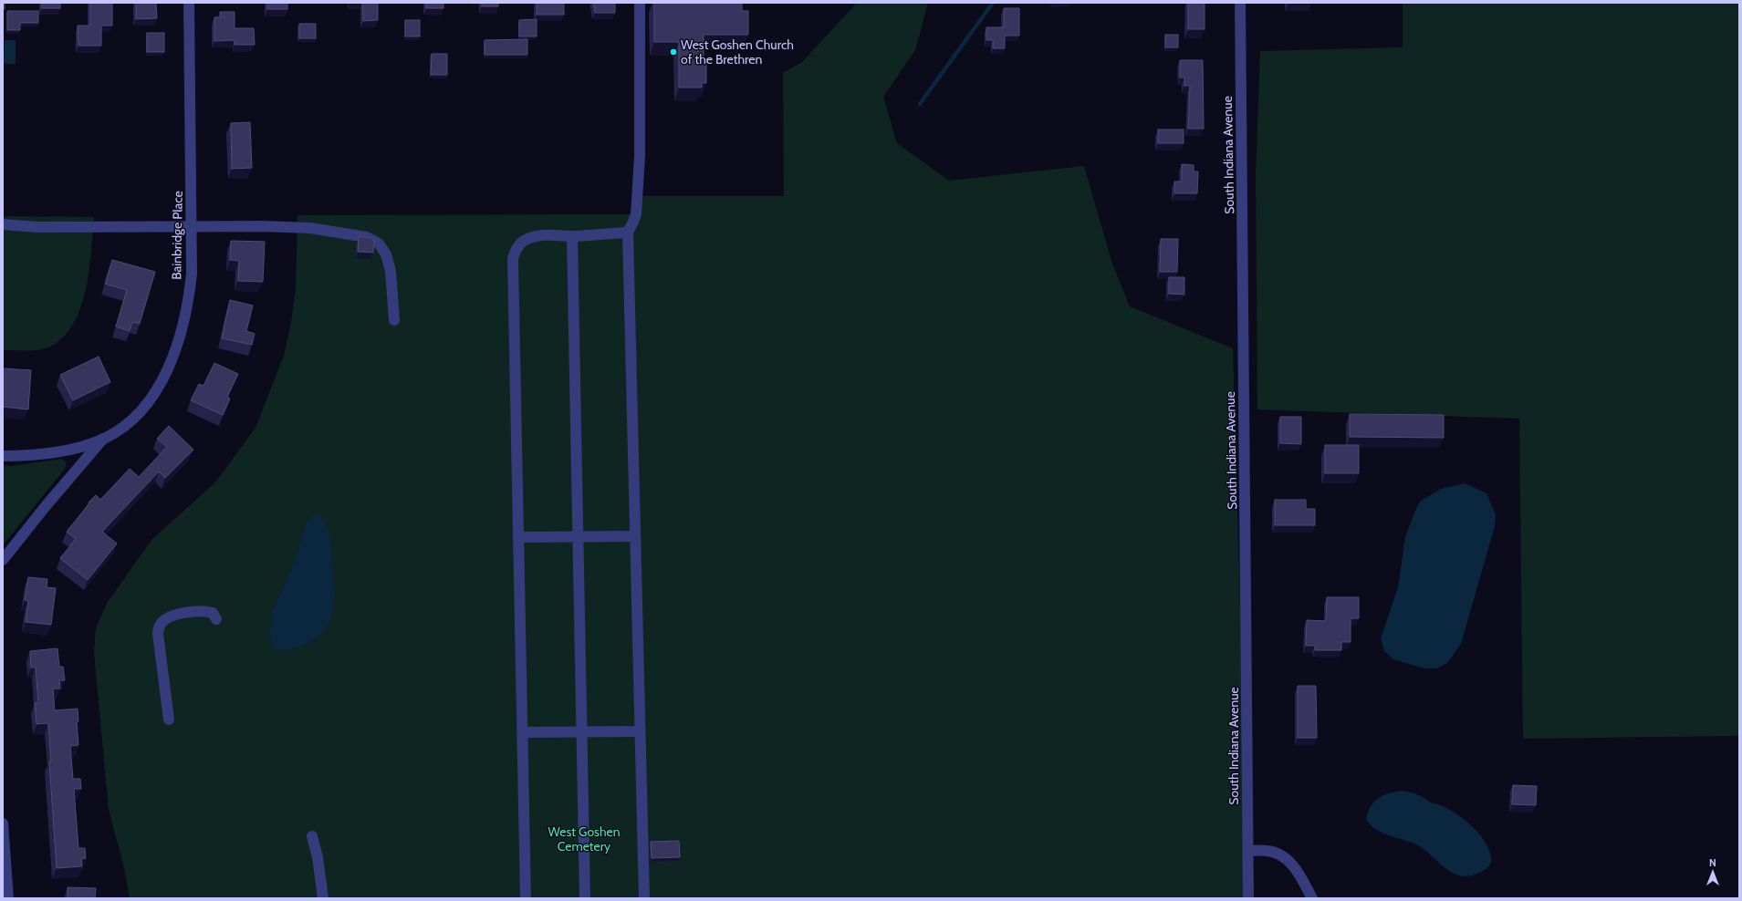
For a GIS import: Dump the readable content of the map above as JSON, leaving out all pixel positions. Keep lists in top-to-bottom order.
{
  "streets": {
    "street": ["South Indiana Avenue", "Bainbridge Place"]
  },
  "parks": ["West Goshen Cemetery"],
  "places": ["West Goshen Church of the Brethren"],
  "north": "top"
}
